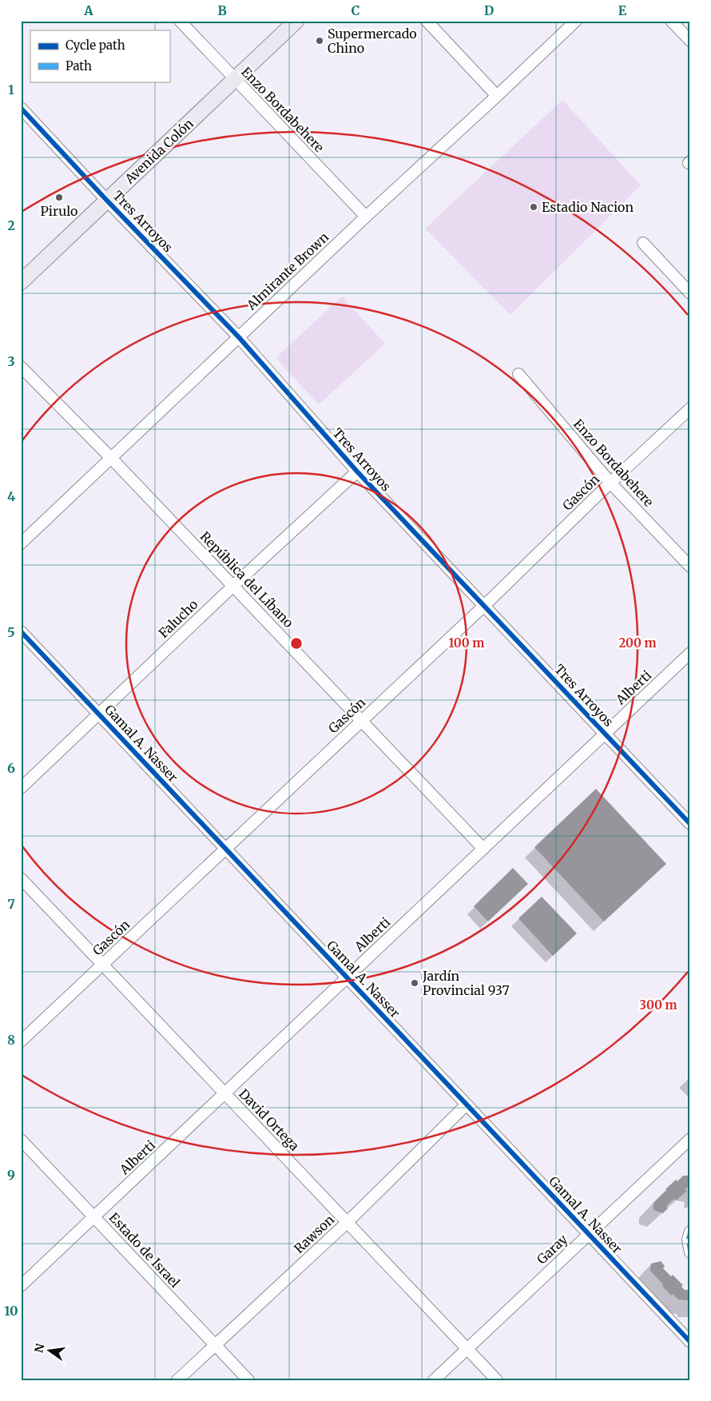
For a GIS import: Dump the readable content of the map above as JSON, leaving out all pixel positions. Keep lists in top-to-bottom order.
{
  "streets": {
    "main road": ["Avenida Colón"],
    "street": [
      "Enzo Bordabehere",
      "Tres Arroyos",
      "Almirante Brown",
      "Gascón",
      "República del Líbano",
      "Falucho",
      "Alberti",
      "Gamal A. Nasser",
      "David Ortega",
      "Rawson",
      "Garay",
      "Estado de Israel"
    ]
  },
  "crossings": [
    ["Enzo Bordabehere", "Avenida Colón"],
    ["Enzo Bordabehere", "Almirante Brown"],
    ["Enzo Bordabehere", "Gascón"],
    ["Avenida Colón", "Tres Arroyos"],
    ["Tres Arroyos", "Almirante Brown"],
    ["Tres Arroyos", "Gascón"],
    ["Tres Arroyos", "Falucho"],
    ["Tres Arroyos", "Alberti"],
    ["Almirante Brown", "República del Líbano"],
    ["Gascón", "República del Líbano"],
    ["Gascón", "Gamal A. Nasser"],
    ["Gascón", "David Ortega"],
    ["República del Líbano", "Falucho"],
    ["República del Líbano", "Alberti"],
    ["Falucho", "Gamal A. Nasser"],
    ["Alberti", "Gamal A. Nasser"],
    ["Alberti", "David Ortega"],
    ["Alberti", "Estado de Israel"],
    ["Gamal A. Nasser", "Rawson"],
    ["Gamal A. Nasser", "Garay"],
    ["David Ortega", "Rawson"],
    ["David Ortega", "Garay"],
    ["Rawson", "Estado de Israel"]
  ],
  "places": [
    "Supermercado Chino",
    "Pirulo",
    "Estadio Nacion",
    "Jardín Provincial 937"
  ],
  "legend": ["Cycle path", "Path"],
  "north": "left",
  "grid": {
    "columns": [
      "A",
      "B",
      "C",
      "D",
      "E"
    ],
    "rows": [
      "1",
      "2",
      "3",
      "4",
      "5",
      "6",
      "7",
      "8",
      "9",
      "10"
    ]
  },
  "rings": ["100 m", "200 m", "300 m"]
}
